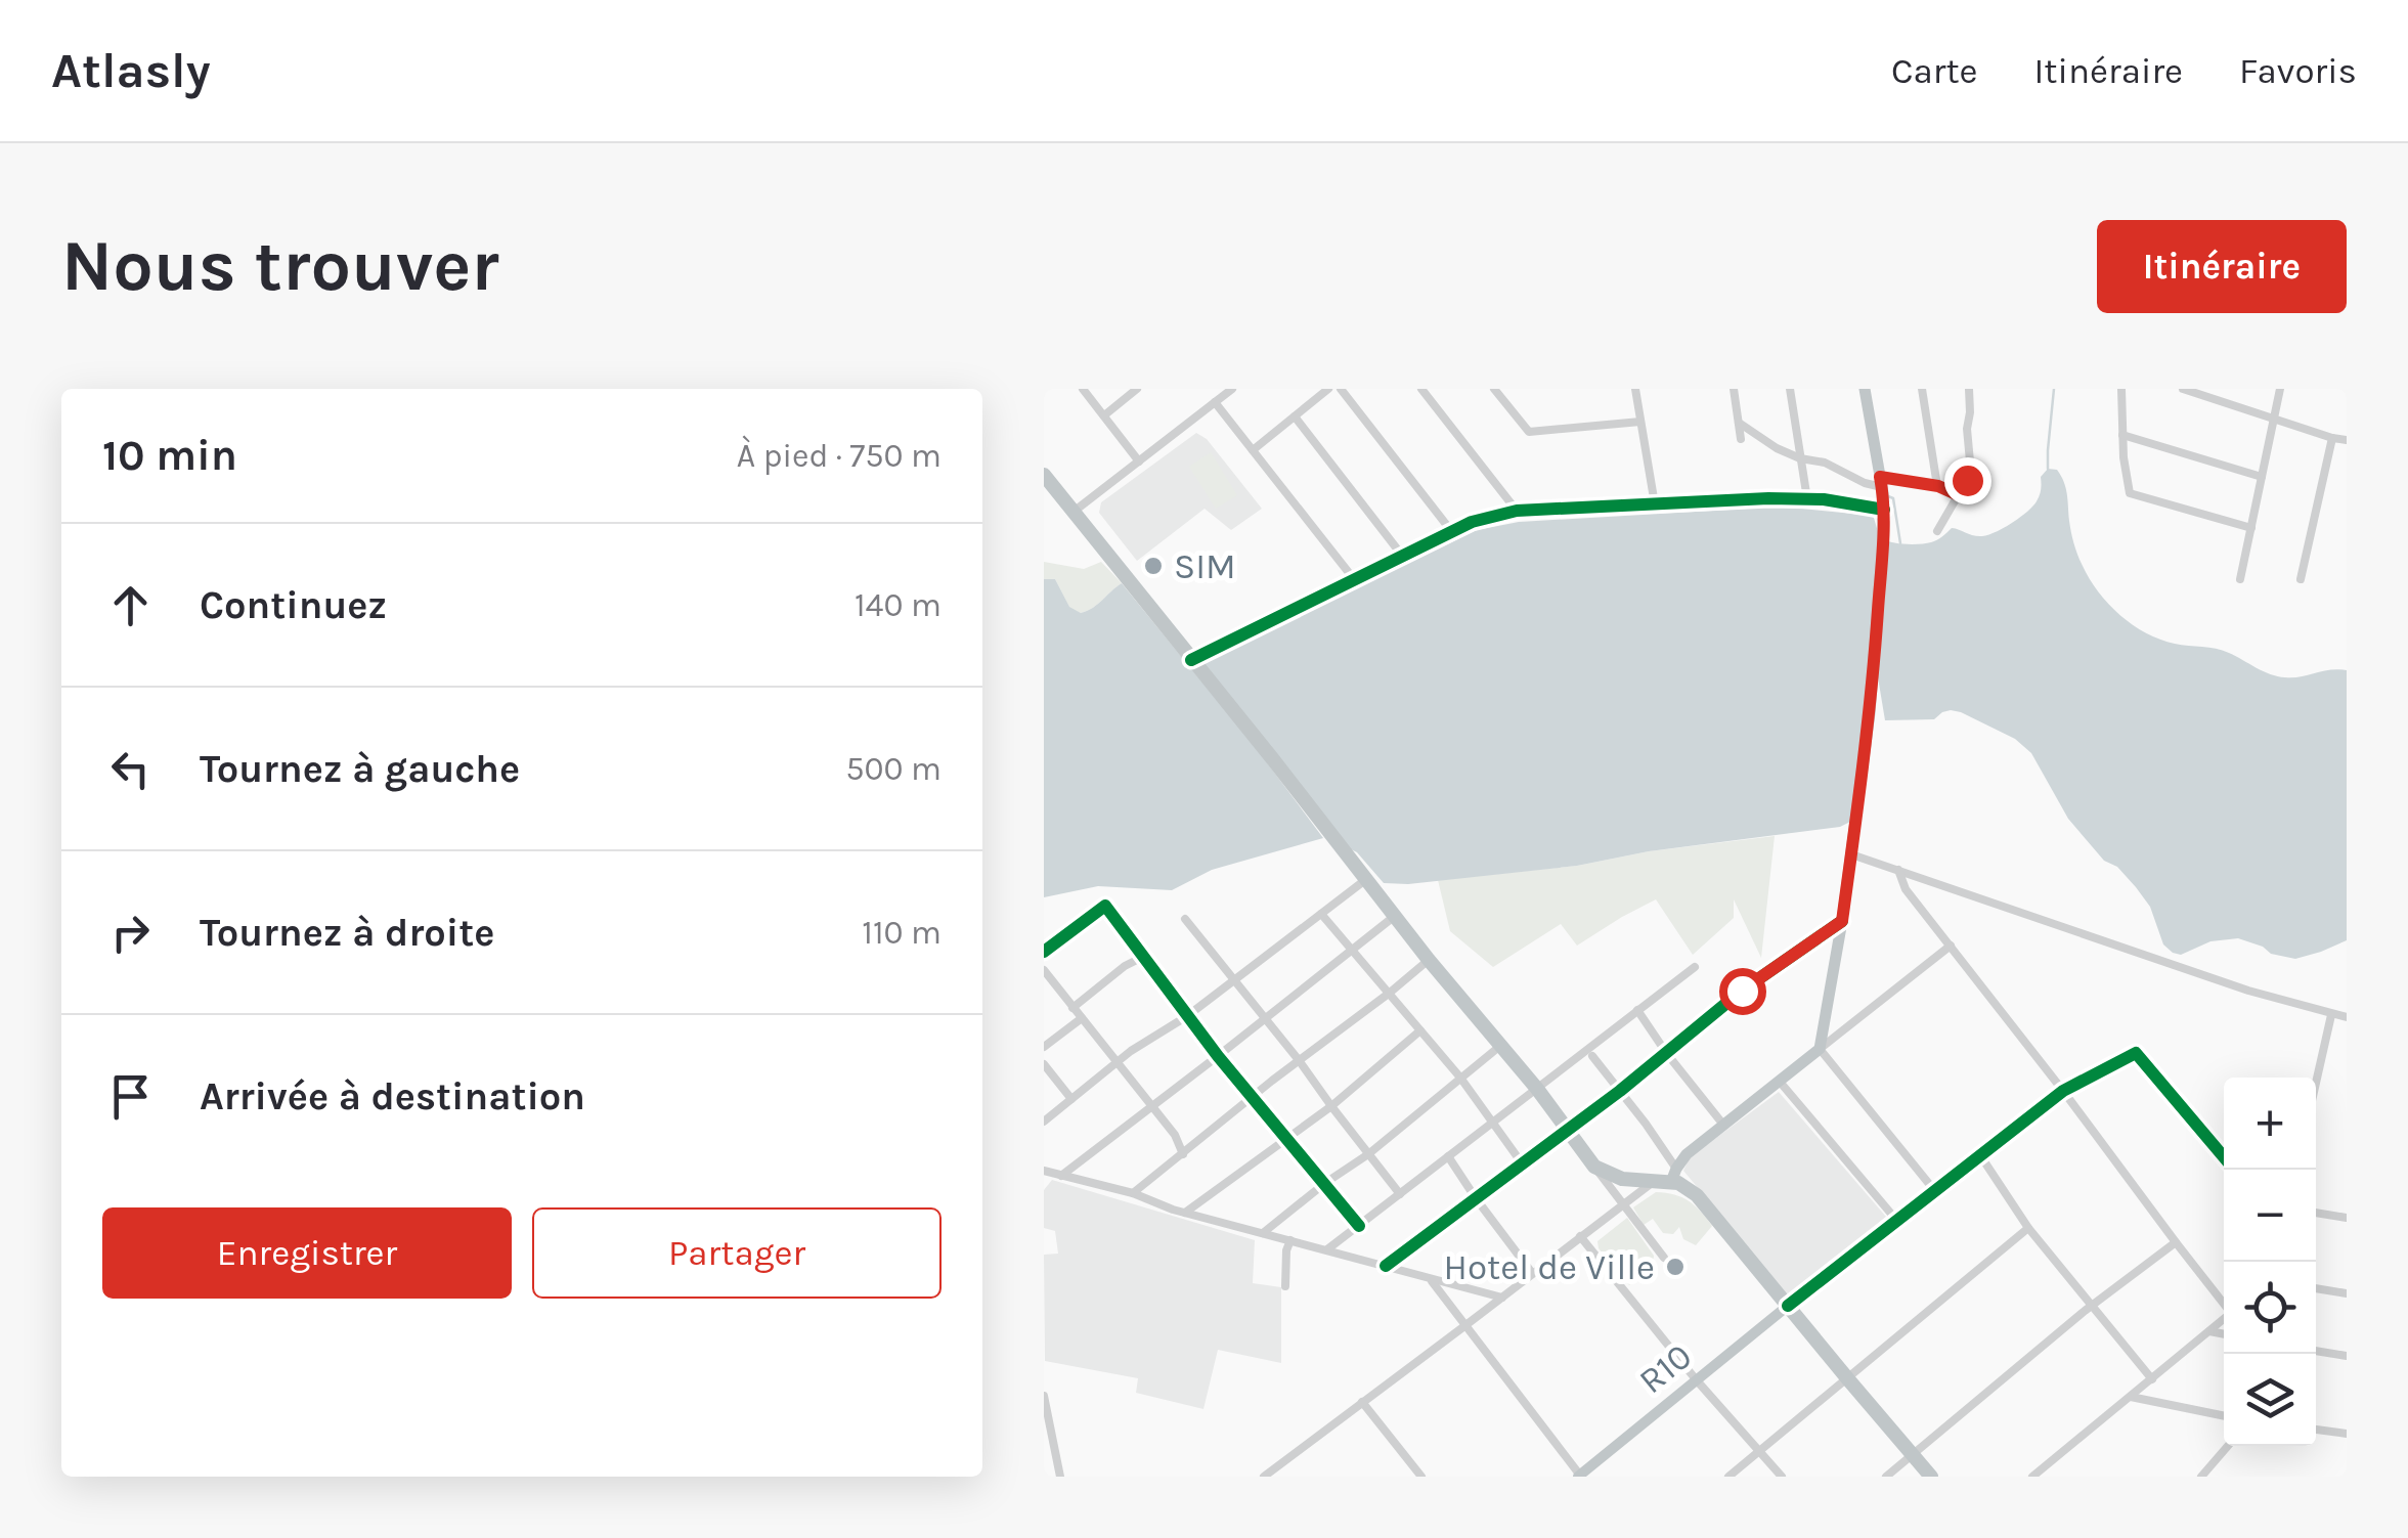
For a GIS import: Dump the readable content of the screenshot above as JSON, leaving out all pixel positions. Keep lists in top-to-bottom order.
{
  "streets": {
    "main road": ["R10"]
  },
  "places": ["SIM", "Hotel de Ville"],
  "page": {
    "header": "Atlasly",
    "nav": ["Carte", "Itinéraire", "Favoris"],
    "buttons": [
      "Itinéraire",
      ["Enregistrer", "Partager"]
    ],
    "title": "Nous trouver",
    "heading": ["10 min", "À pied · 750 m"],
    "list": [
      ["Continuez", "140 m"],
      ["Tournez à gauche", "500 m"],
      ["Tournez à droite", "110 m"],
      "Arrivée à destination"
    ],
    "map_buttons": ["+", "−"]
  }
}
